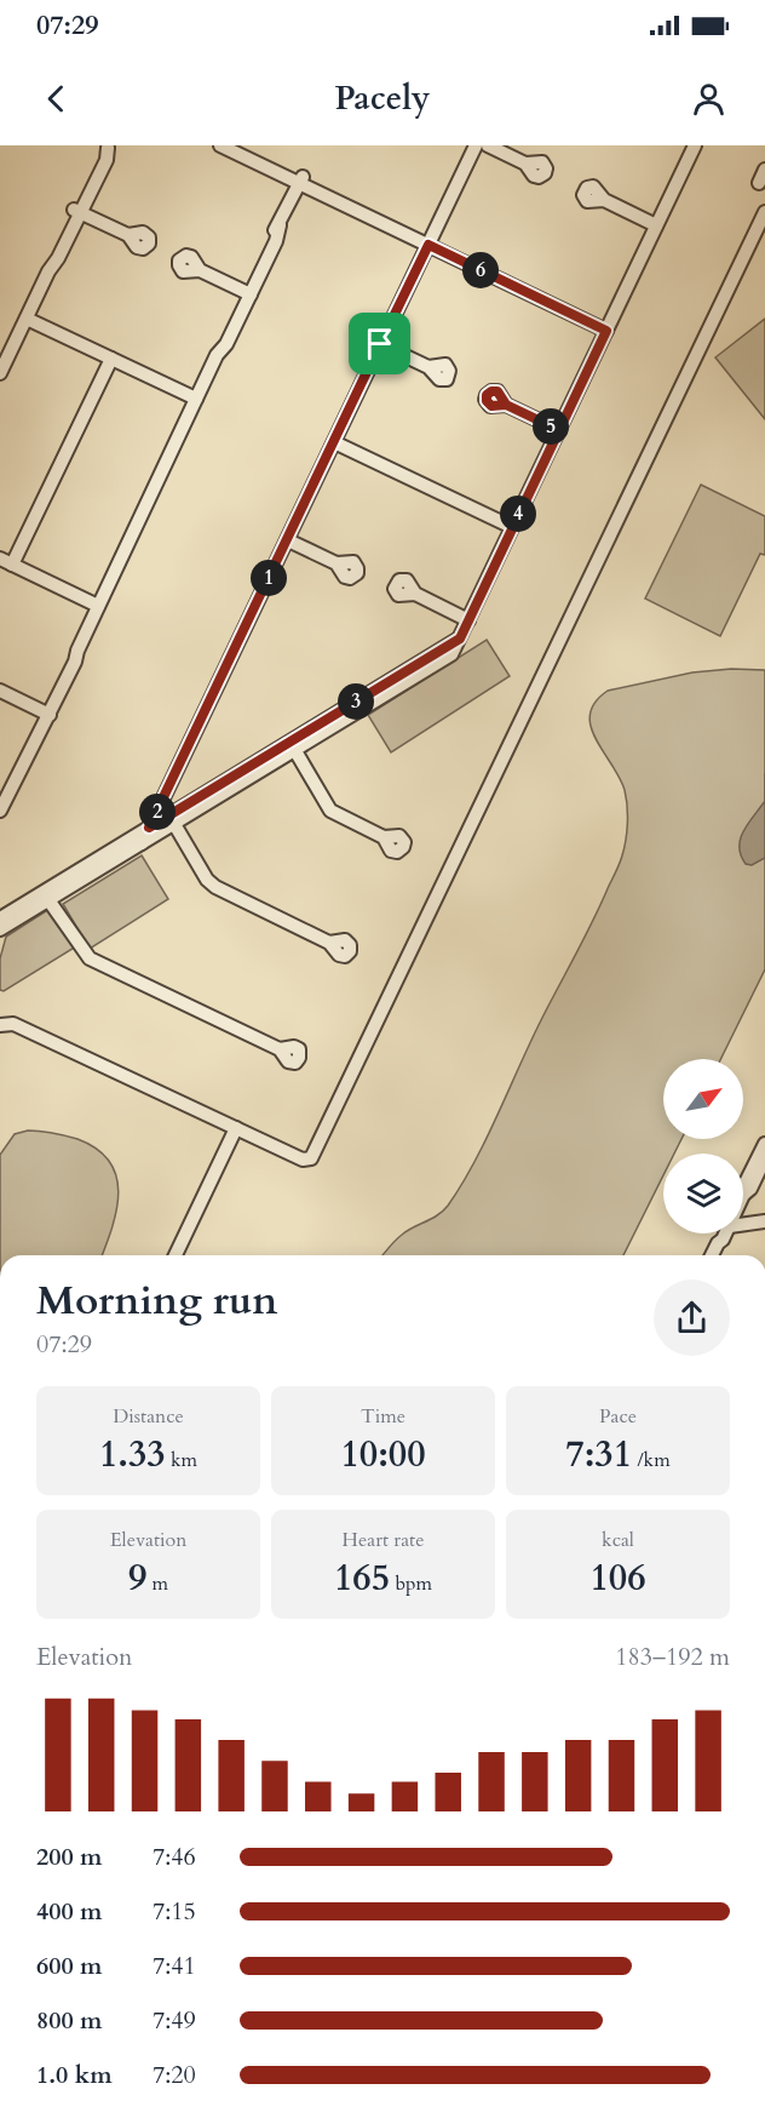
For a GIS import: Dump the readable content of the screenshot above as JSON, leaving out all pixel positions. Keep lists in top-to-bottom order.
{
  "north": "top right",
  "page": {
    "status": "07:29",
    "header": "Pacely",
    "pins": [
      "6",
      "5",
      "4",
      "1",
      "3",
      "2"
    ],
    "heading": ["Morning run", "07:29"],
    "stats": [
      ["Distance", "1.33 km"],
      ["Time", "10:00"],
      ["Pace", "7:31 /km"],
      ["Elevation", "9 m"],
      ["Heart rate", "165 bpm"],
      ["kcal", "106"]
    ],
    "chart": ["Elevation", "183–192 m"],
    "list": [
      {
        "name": "200 m",
        "note": "7:46"
      },
      {
        "name": "400 m",
        "note": "7:15"
      },
      {
        "name": "600 m",
        "note": "7:41"
      },
      {
        "name": "800 m",
        "note": "7:49"
      },
      {
        "name": "1.0 km",
        "note": "7:20"
      }
    ]
  }
}
